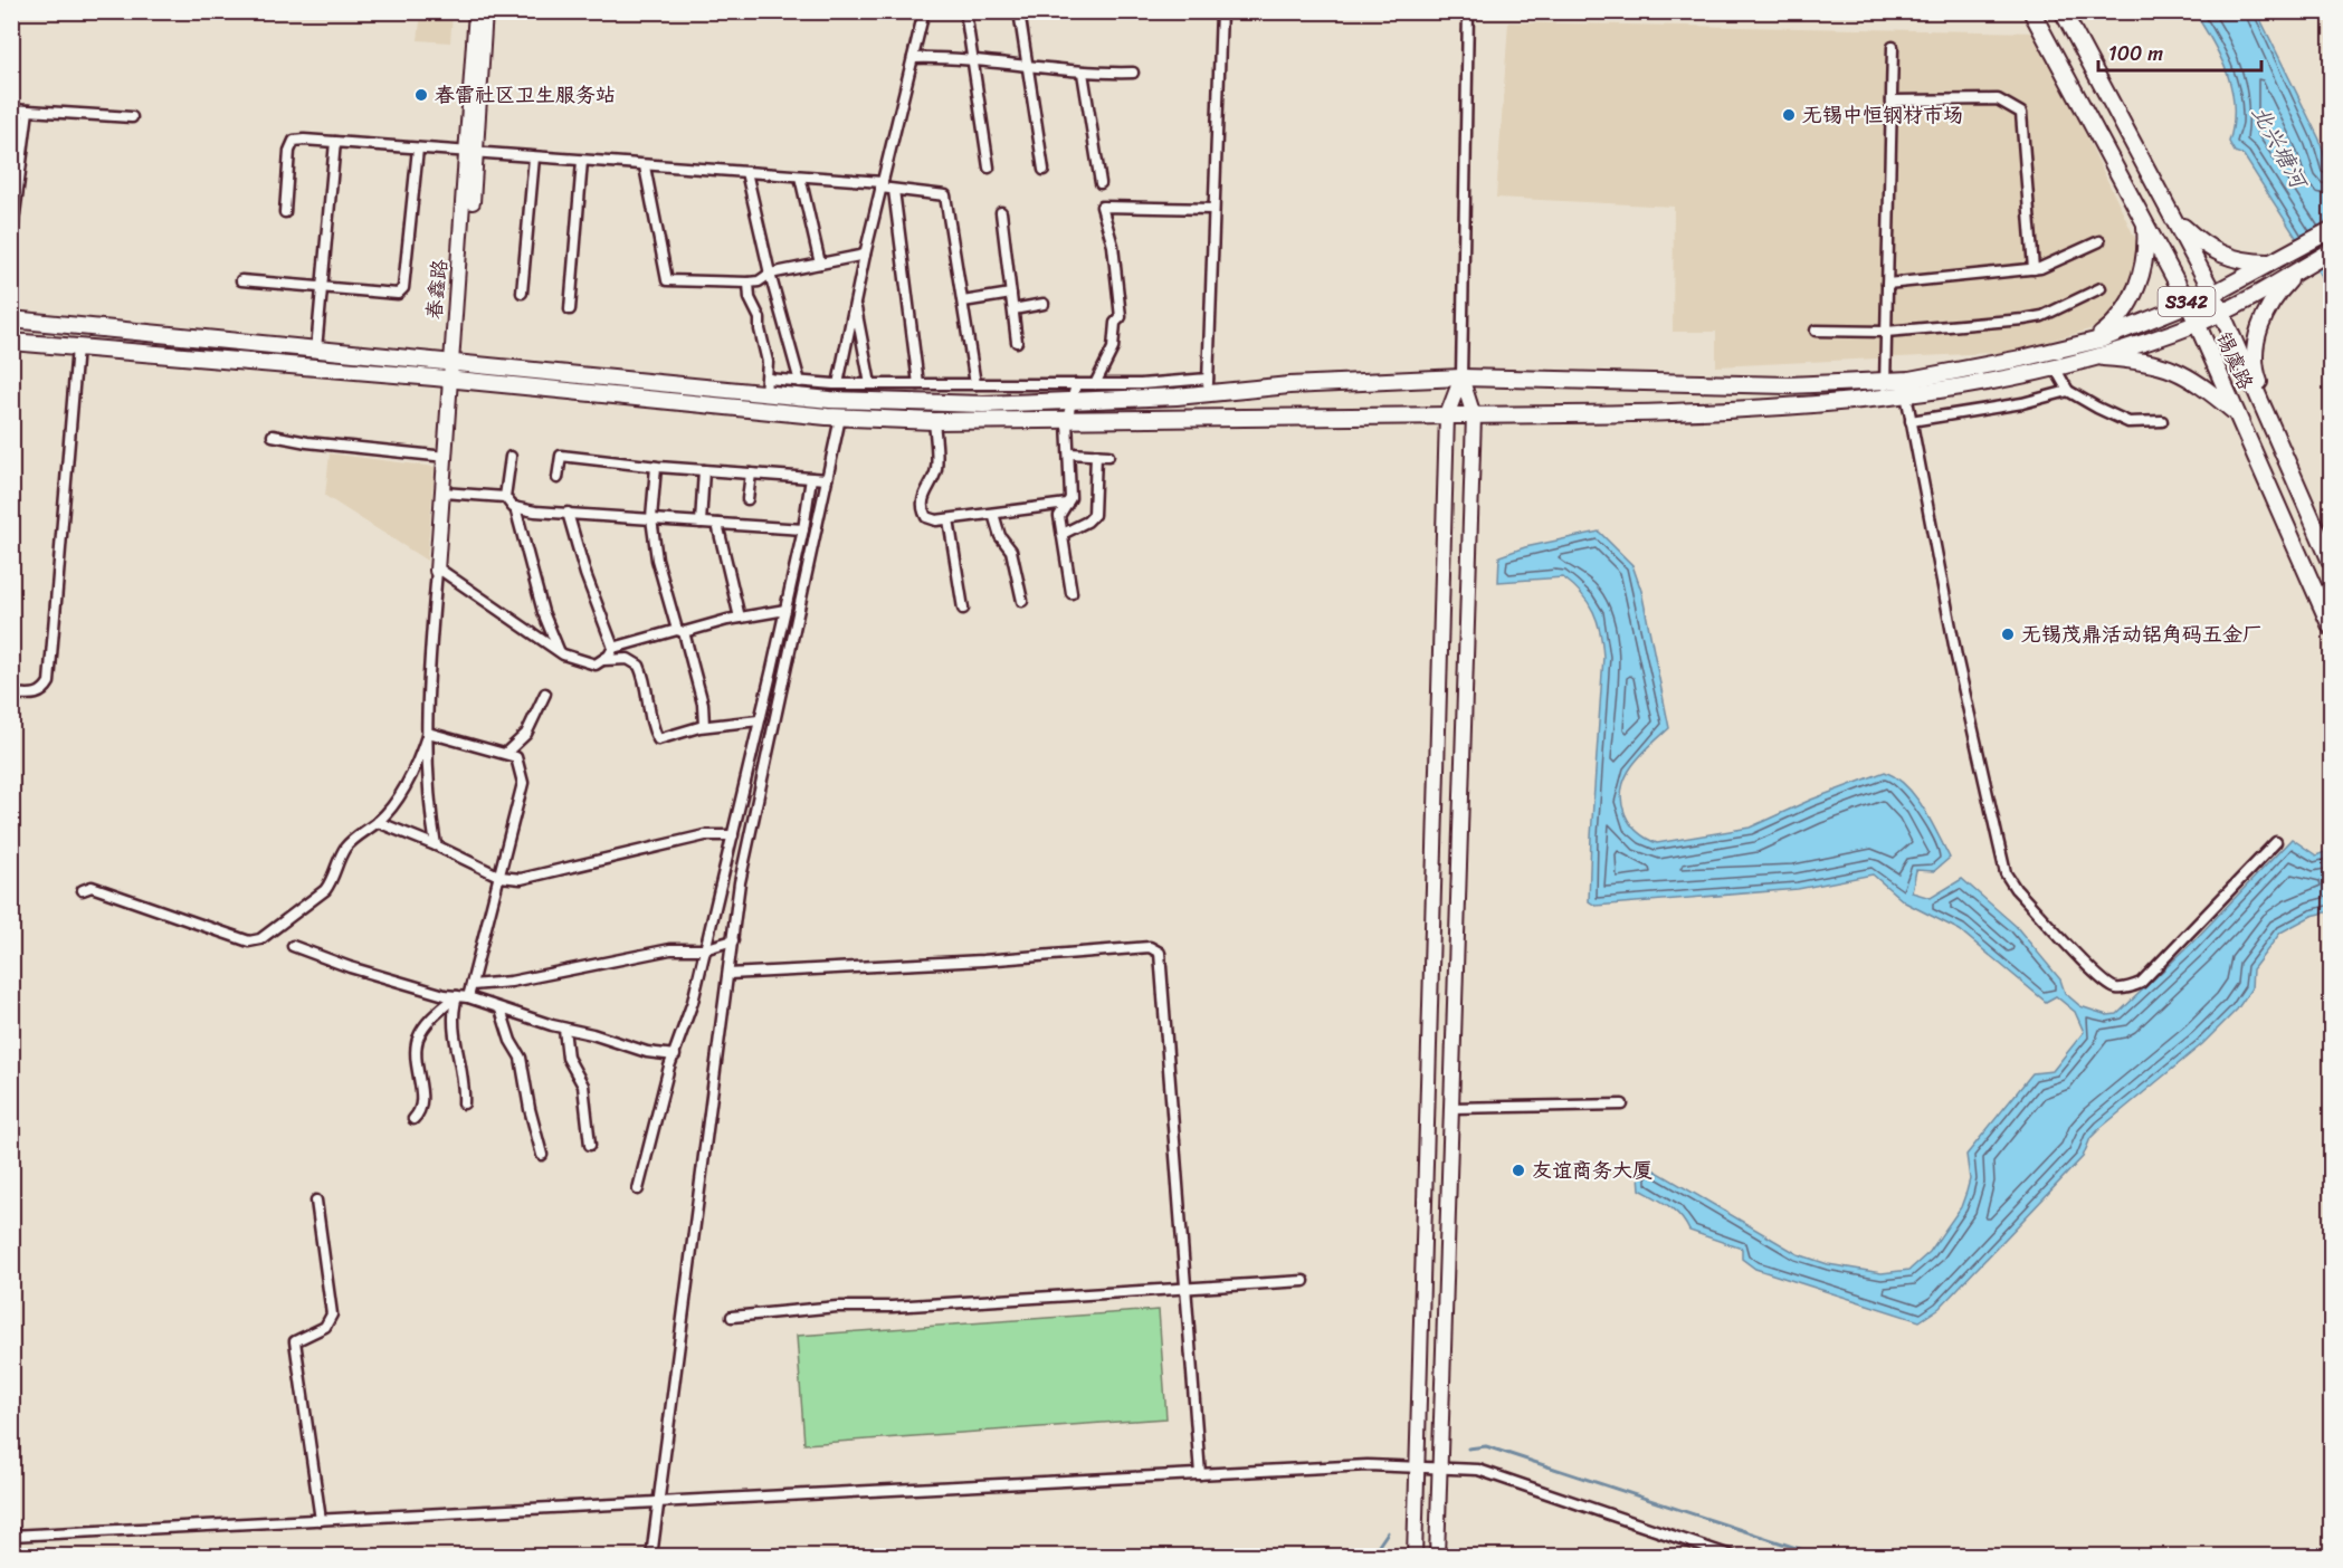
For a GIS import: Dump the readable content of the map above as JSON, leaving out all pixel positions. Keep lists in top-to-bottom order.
{
  "streets": {
    "main road": ["春鑫路", "S342", "锡虞路"]
  },
  "water": ["北兴塘河"],
  "places": [
    "春雷社区卫生服务站",
    "无锡中恒钢材市场",
    "无锡茂鼎活动铝角码五金厂",
    "友谊商务大厦"
  ],
  "scale_bar": "100 m"
}
